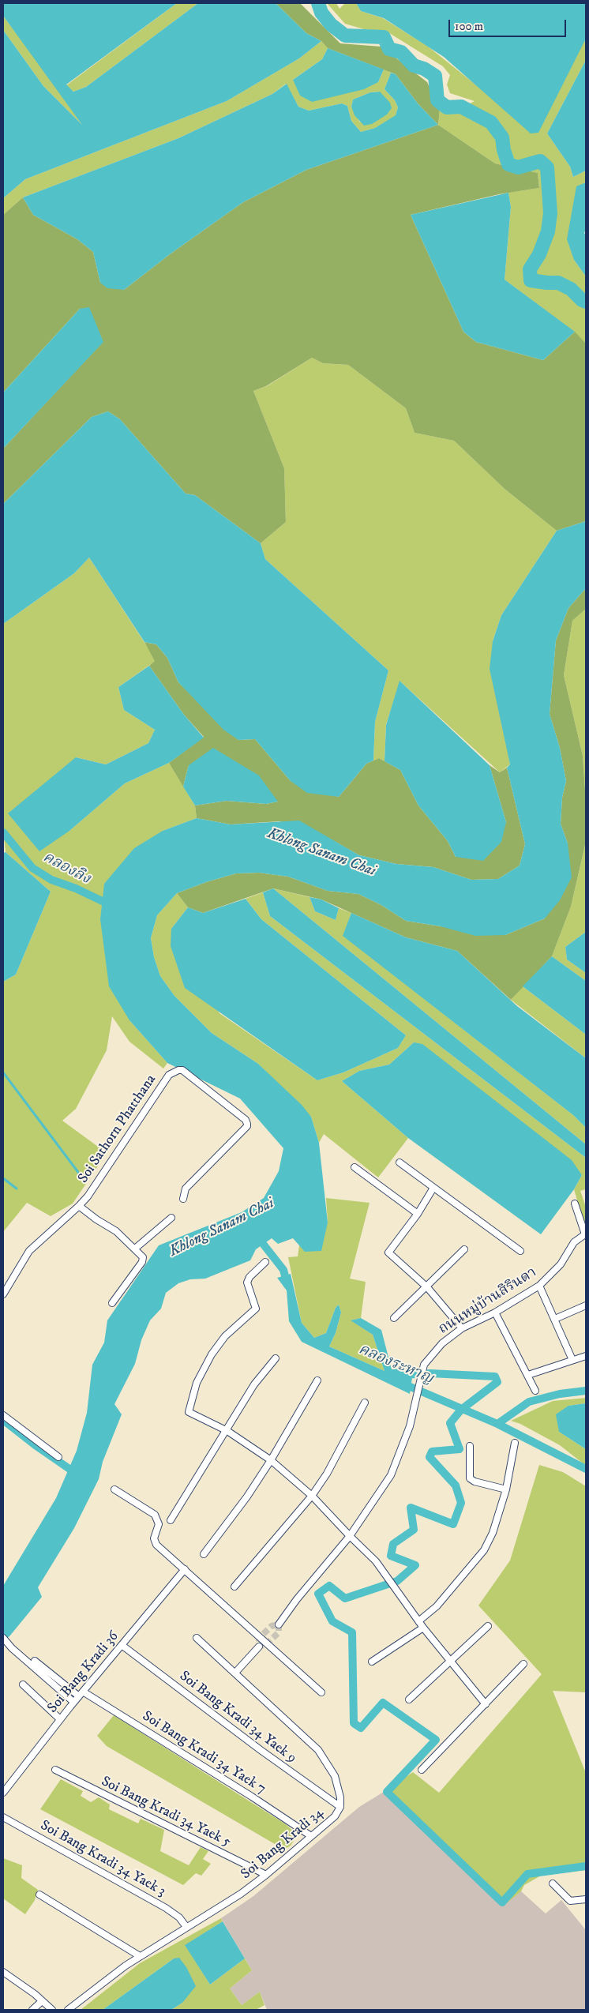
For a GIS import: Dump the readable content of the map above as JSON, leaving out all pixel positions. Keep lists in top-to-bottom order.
{
  "streets": {
    "street": [
      "Soi Sathorn Phatthana",
      "ถนนหมู่บ้านสิรินดา",
      "Soi Bang Kradi 36",
      "Soi Bang Kradi 34 Yaek 9",
      "Soi Bang Kradi 34 Yaek 7",
      "Soi Bang Kradi 34 Yaek 5",
      "Soi Bang Kradi 34",
      "Soi Bang Kradi 34 Yaek 3"
    ]
  },
  "crossings": [
    ["Soi Bang Kradi 36", "Soi Bang Kradi 34 Yaek 9"],
    ["Soi Bang Kradi 36", "Soi Bang Kradi 34 Yaek 7"],
    ["Soi Bang Kradi 34 Yaek 9", "Soi Bang Kradi 34"],
    ["Soi Bang Kradi 34 Yaek 7", "Soi Bang Kradi 34"],
    ["Soi Bang Kradi 34 Yaek 5", "Soi Bang Kradi 34"],
    ["Soi Bang Kradi 34", "Soi Bang Kradi 34 Yaek 3"]
  ],
  "water": ["Khlong Sanam Chai", "คลองลิง", "คลองระหาญ"],
  "scale_bar": "100 m"
}
